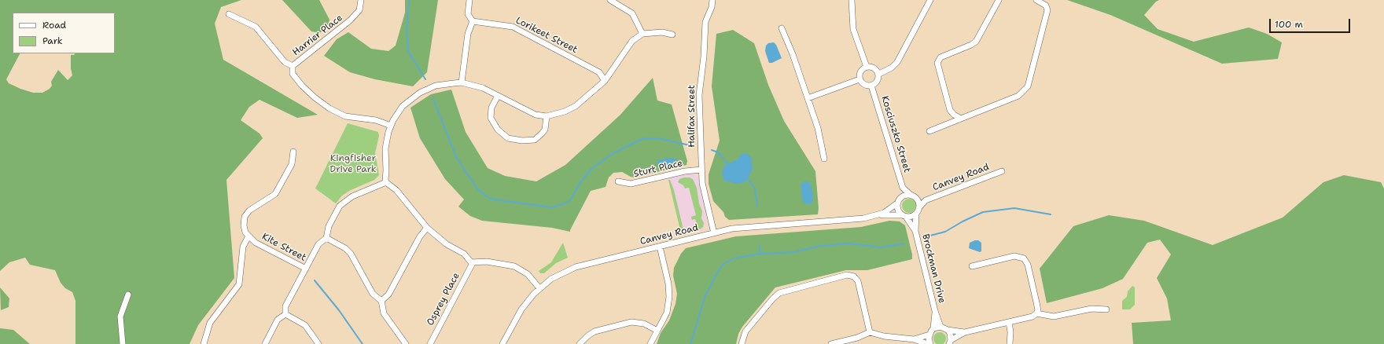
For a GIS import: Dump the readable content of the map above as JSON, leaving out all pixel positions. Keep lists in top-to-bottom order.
{
  "streets": {
    "street": [
      "Harrier Place",
      "Lorikeet Street",
      "Halifax Street",
      "Kosciuszko Street",
      "Sturt Place",
      "Canvey Road",
      "Kite Street",
      "Brockman Drive",
      "Osprey Place"
    ]
  },
  "crossings": [
    ["Halifax Street", "Sturt Place"],
    ["Halifax Street", "Canvey Road"],
    ["Kosciuszko Street", "Canvey Road"],
    ["Kosciuszko Street", "Brockman Drive"],
    ["Canvey Road", "Brockman Drive"]
  ],
  "parks": ["Kingfisher Drive Park"],
  "legend": ["Road", "Park"],
  "scale_bar": "100 m"
}
